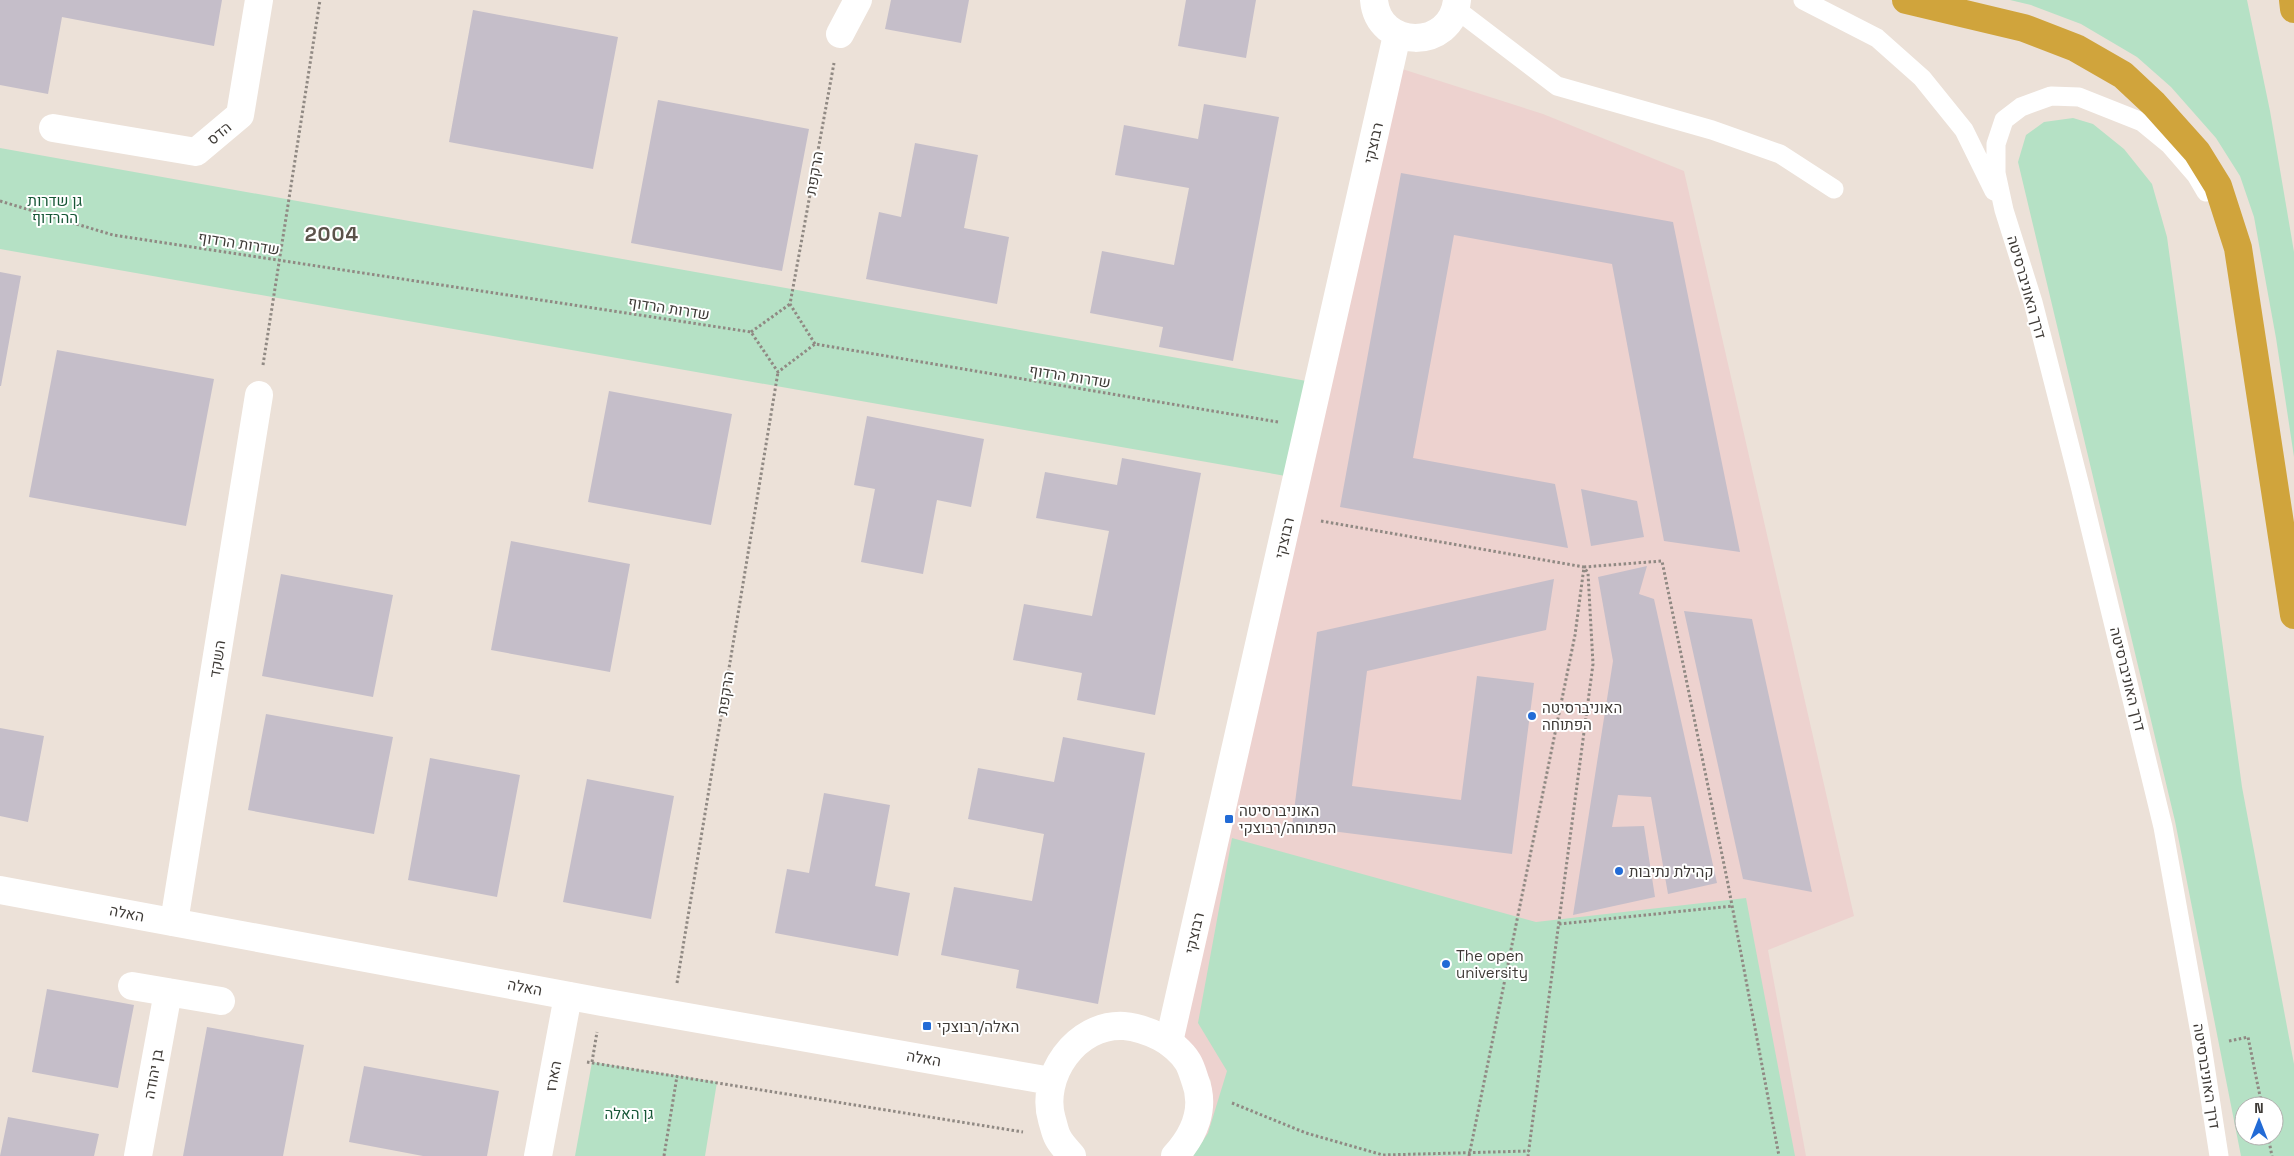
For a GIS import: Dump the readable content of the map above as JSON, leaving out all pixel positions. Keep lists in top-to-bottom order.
{
  "streets": {
    "street": [
      "הדס",
      "רבוצקי",
      "השקד",
      "האלה",
      "בן יהודה",
      "הארז"
    ],
    "lane": ["דרך האוניברסיטה"],
    "path": ["הרקפת", "שדרות הרדוף"]
  },
  "crossings": [
    ["רבוצקי", "שדרות הרדוף"],
    ["הרקפת", "האלה"],
    ["השקד", "האלה"],
    ["האלה", "הארז"]
  ],
  "districts": ["2004"],
  "parks": ["גן שדרות ההרדוף", "גן האלה"],
  "places": {
    "other": ["האוניברסיטה הפתוחה", "קהילת נתיבות", "The open university"],
    "transit": ["האוניברסיטה הפתוחה/רבוצקי", "האלה/רבוצקי"]
  },
  "north": "top"
}
